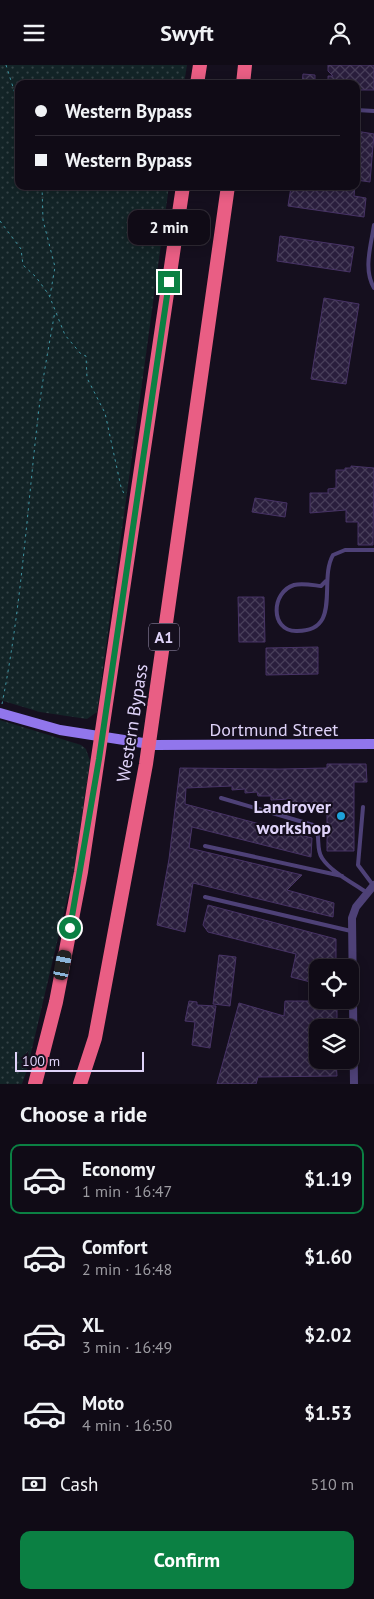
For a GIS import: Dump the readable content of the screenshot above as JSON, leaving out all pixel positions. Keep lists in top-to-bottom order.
{
  "streets": {
    "highway": ["A1", "Western Bypass"],
    "street": ["Dortmund Street"]
  },
  "places": ["Landrover workshop"],
  "scale_bar": "100 m",
  "page": {
    "header": "Swyft",
    "banner": ["Western Bypass", "Western Bypass"],
    "bubble": "2 min",
    "scale": "100 m",
    "heading": "Choose a ride",
    "list": [
      {
        "name": "Economy",
        "note": "1 min · 16:47",
        "value": "$1.19"
      },
      {
        "name": "Comfort",
        "note": "2 min · 16:48",
        "value": "$1.60"
      },
      {
        "name": "XL",
        "note": "3 min · 16:49",
        "value": "$2.02"
      },
      {
        "name": "Moto",
        "note": "4 min · 16:50",
        "value": "$1.53"
      }
    ],
    "pay": ["Cash", "510 m"],
    "buttons": "Confirm"
  }
}
